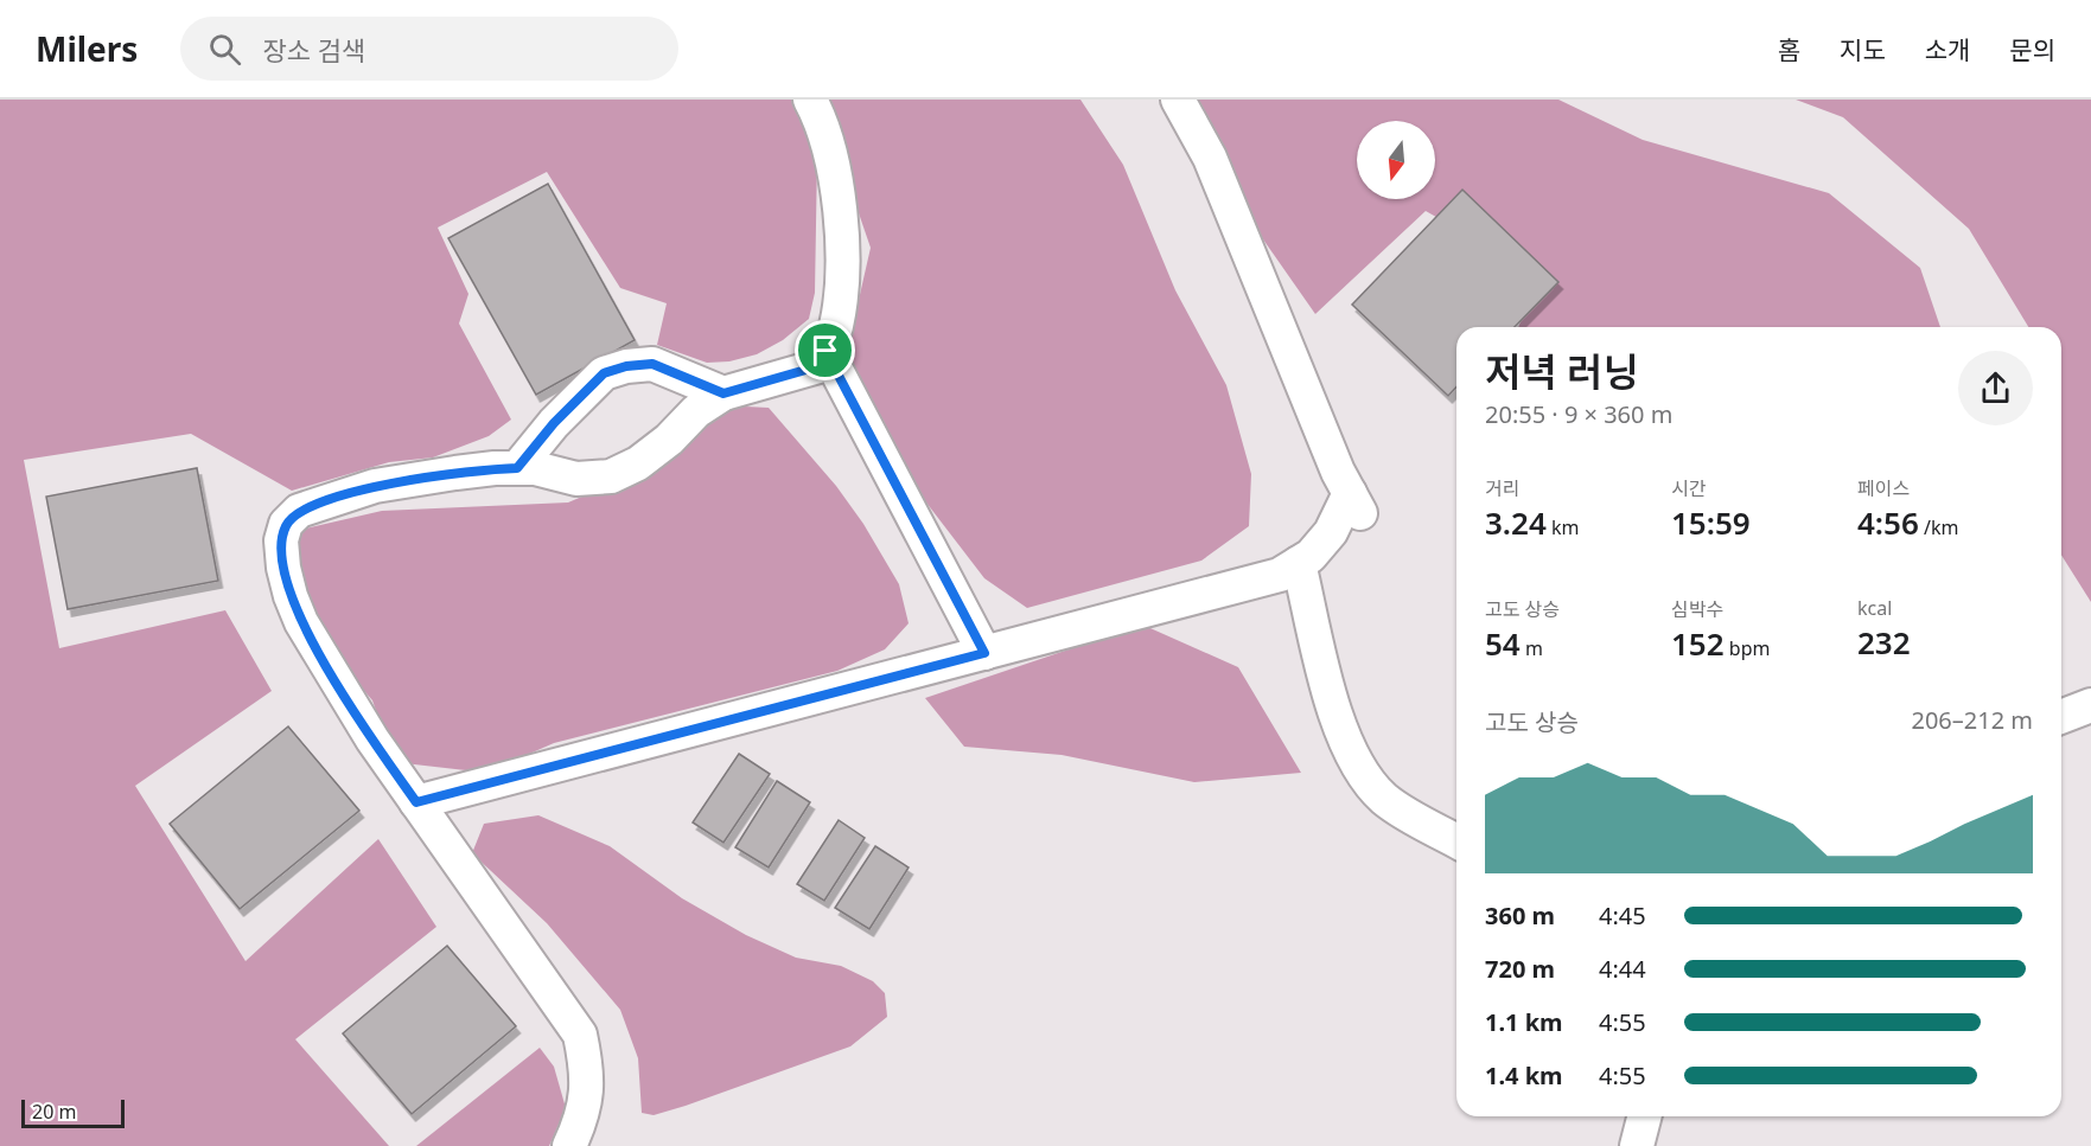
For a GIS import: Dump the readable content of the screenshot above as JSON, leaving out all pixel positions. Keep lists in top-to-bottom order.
{
  "scale_bar": "20 m",
  "north": "bottom",
  "page": {
    "header": "Milers",
    "search": "장소 검색",
    "nav": [
      "홈",
      "지도",
      "소개",
      "문의"
    ],
    "heading": ["저녁 러닝", "20:55 · 9 × 360 m"],
    "stats": [
      ["거리", "3.24 km"],
      ["시간", "15:59"],
      ["페이스", "4:56 /km"],
      ["고도 상승", "54 m"],
      ["심박수", "152 bpm"],
      ["kcal", "232"]
    ],
    "chart": ["고도 상승", "206–212 m"],
    "list": [
      {
        "name": "360 m",
        "note": "4:45"
      },
      {
        "name": "720 m",
        "note": "4:44"
      },
      {
        "name": "1.1 km",
        "note": "4:55"
      },
      {
        "name": "1.4 km",
        "note": "4:55"
      }
    ],
    "scale": "20 m"
  }
}
